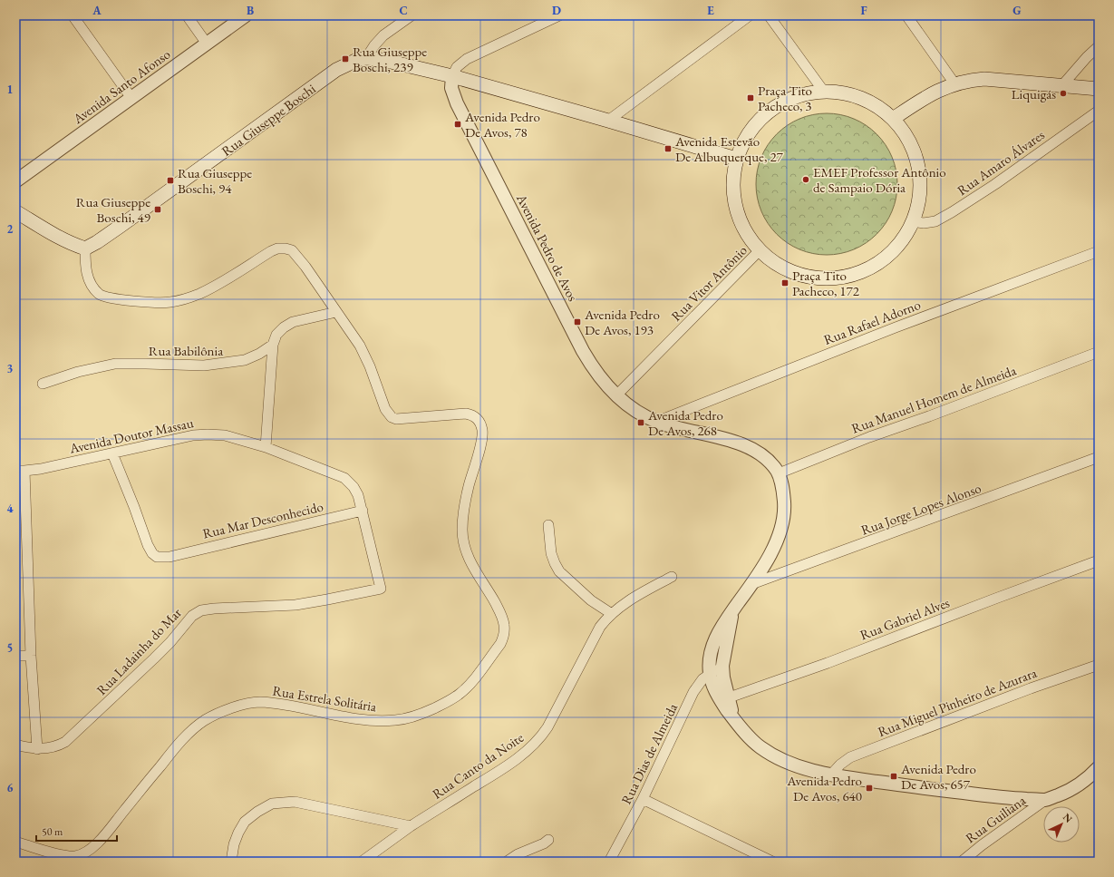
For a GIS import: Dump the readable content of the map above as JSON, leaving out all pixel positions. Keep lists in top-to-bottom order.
{
  "streets": {
    "main road": ["Rua Giuseppe Boschi"],
    "street": [
      "Avenida Santo Afonso",
      "Rua Amaro Álvares",
      "Avenida Pedro de Avos",
      "Rua Vitor Antônio",
      "Rua Rafael Adorno",
      "Rua Babilônia",
      "Rua Manuel Homem de Almeida",
      "Avenida Doutor Massau",
      "Rua Jorge Lopes Alonso",
      "Rua Mar Desconhecido",
      "Rua Gabriel Alves",
      "Rua Ladainha do Mar",
      "Rua Estrela Solitária",
      "Rua Miguel Pinheiro de Azurara",
      "Rua Dias de Almeida",
      "Rua Canto da Noite",
      "Rua Guiliana"
    ]
  },
  "crossings": [
    ["Avenida Pedro de Avos", "Rua Vitor Antônio"],
    ["Avenida Pedro de Avos", "Rua Rafael Adorno"],
    ["Avenida Pedro de Avos", "Rua Manuel Homem de Almeida"],
    ["Avenida Pedro de Avos", "Rua Jorge Lopes Alonso"],
    ["Avenida Pedro de Avos", "Rua Gabriel Alves"],
    ["Avenida Pedro de Avos", "Rua Miguel Pinheiro de Azurara"],
    ["Avenida Pedro de Avos", "Rua Dias de Almeida"],
    ["Avenida Pedro de Avos", "Rua Guiliana"],
    ["Rua Babilônia", "Rua Estrela Solitária"],
    ["Avenida Doutor Massau", "Rua Mar Desconhecido"],
    ["Avenida Doutor Massau", "Rua Ladainha do Mar"]
  ],
  "places": {
    "transit": [
      "Rua Giuseppe Boschi, 239",
      "Praça Tito Pacheco, 3",
      "Avenida Pedro De Avos, 78",
      "Avenida Estevão De Albuquerque, 27",
      "Rua Giuseppe Boschi, 94",
      "Rua Giuseppe Boschi, 49",
      "Praça Tito Pacheco, 172",
      "Avenida Pedro De Avos, 193",
      "Avenida Pedro De Avos, 268",
      "Avenida Pedro De Avos, 657",
      "Avenida Pedro De Avos, 640"
    ],
    "other": ["Liquigás", "EMEF Professor Antônio de Sampaio Dória"]
  },
  "scale_bar": "50 m",
  "north": "top right",
  "grid": {
    "columns": [
      "A",
      "B",
      "C",
      "D",
      "E",
      "F",
      "G"
    ],
    "rows": [
      "1",
      "2",
      "3",
      "4",
      "5",
      "6"
    ]
  }
}
